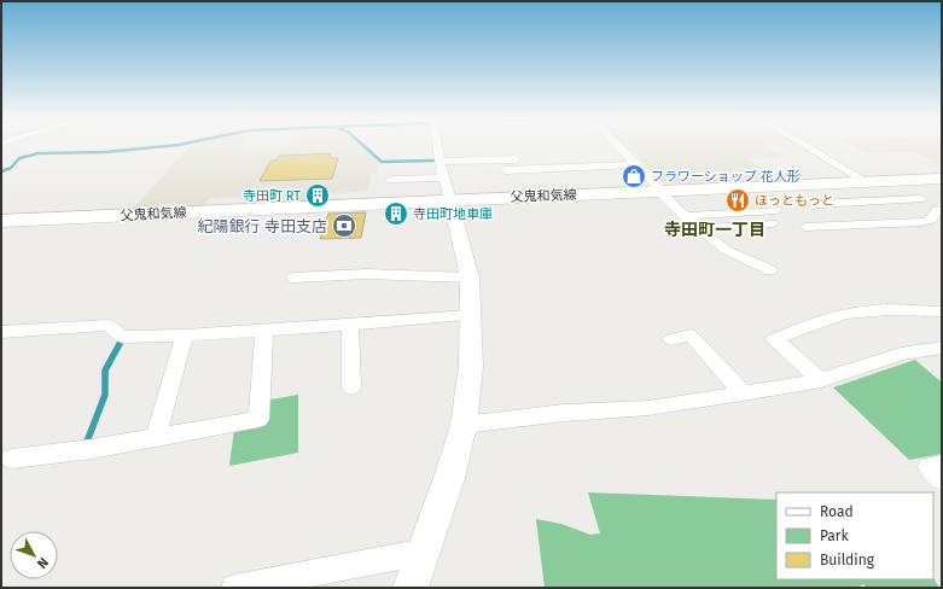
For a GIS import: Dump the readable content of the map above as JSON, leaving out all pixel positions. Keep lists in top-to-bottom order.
{
  "streets": {
    "main road": ["父鬼和気線"]
  },
  "districts": ["寺田町一丁目"],
  "places": {
    "shop": ["フラワーショップ 花人形"],
    "building": ["寺田町 RT", "寺田町地車庫"],
    "restaurant": ["ほっともっと"],
    "bank": ["紀陽銀行 寺田支店"]
  },
  "legend": ["Road", "Park", "Building"],
  "north": "bottom right"
}
